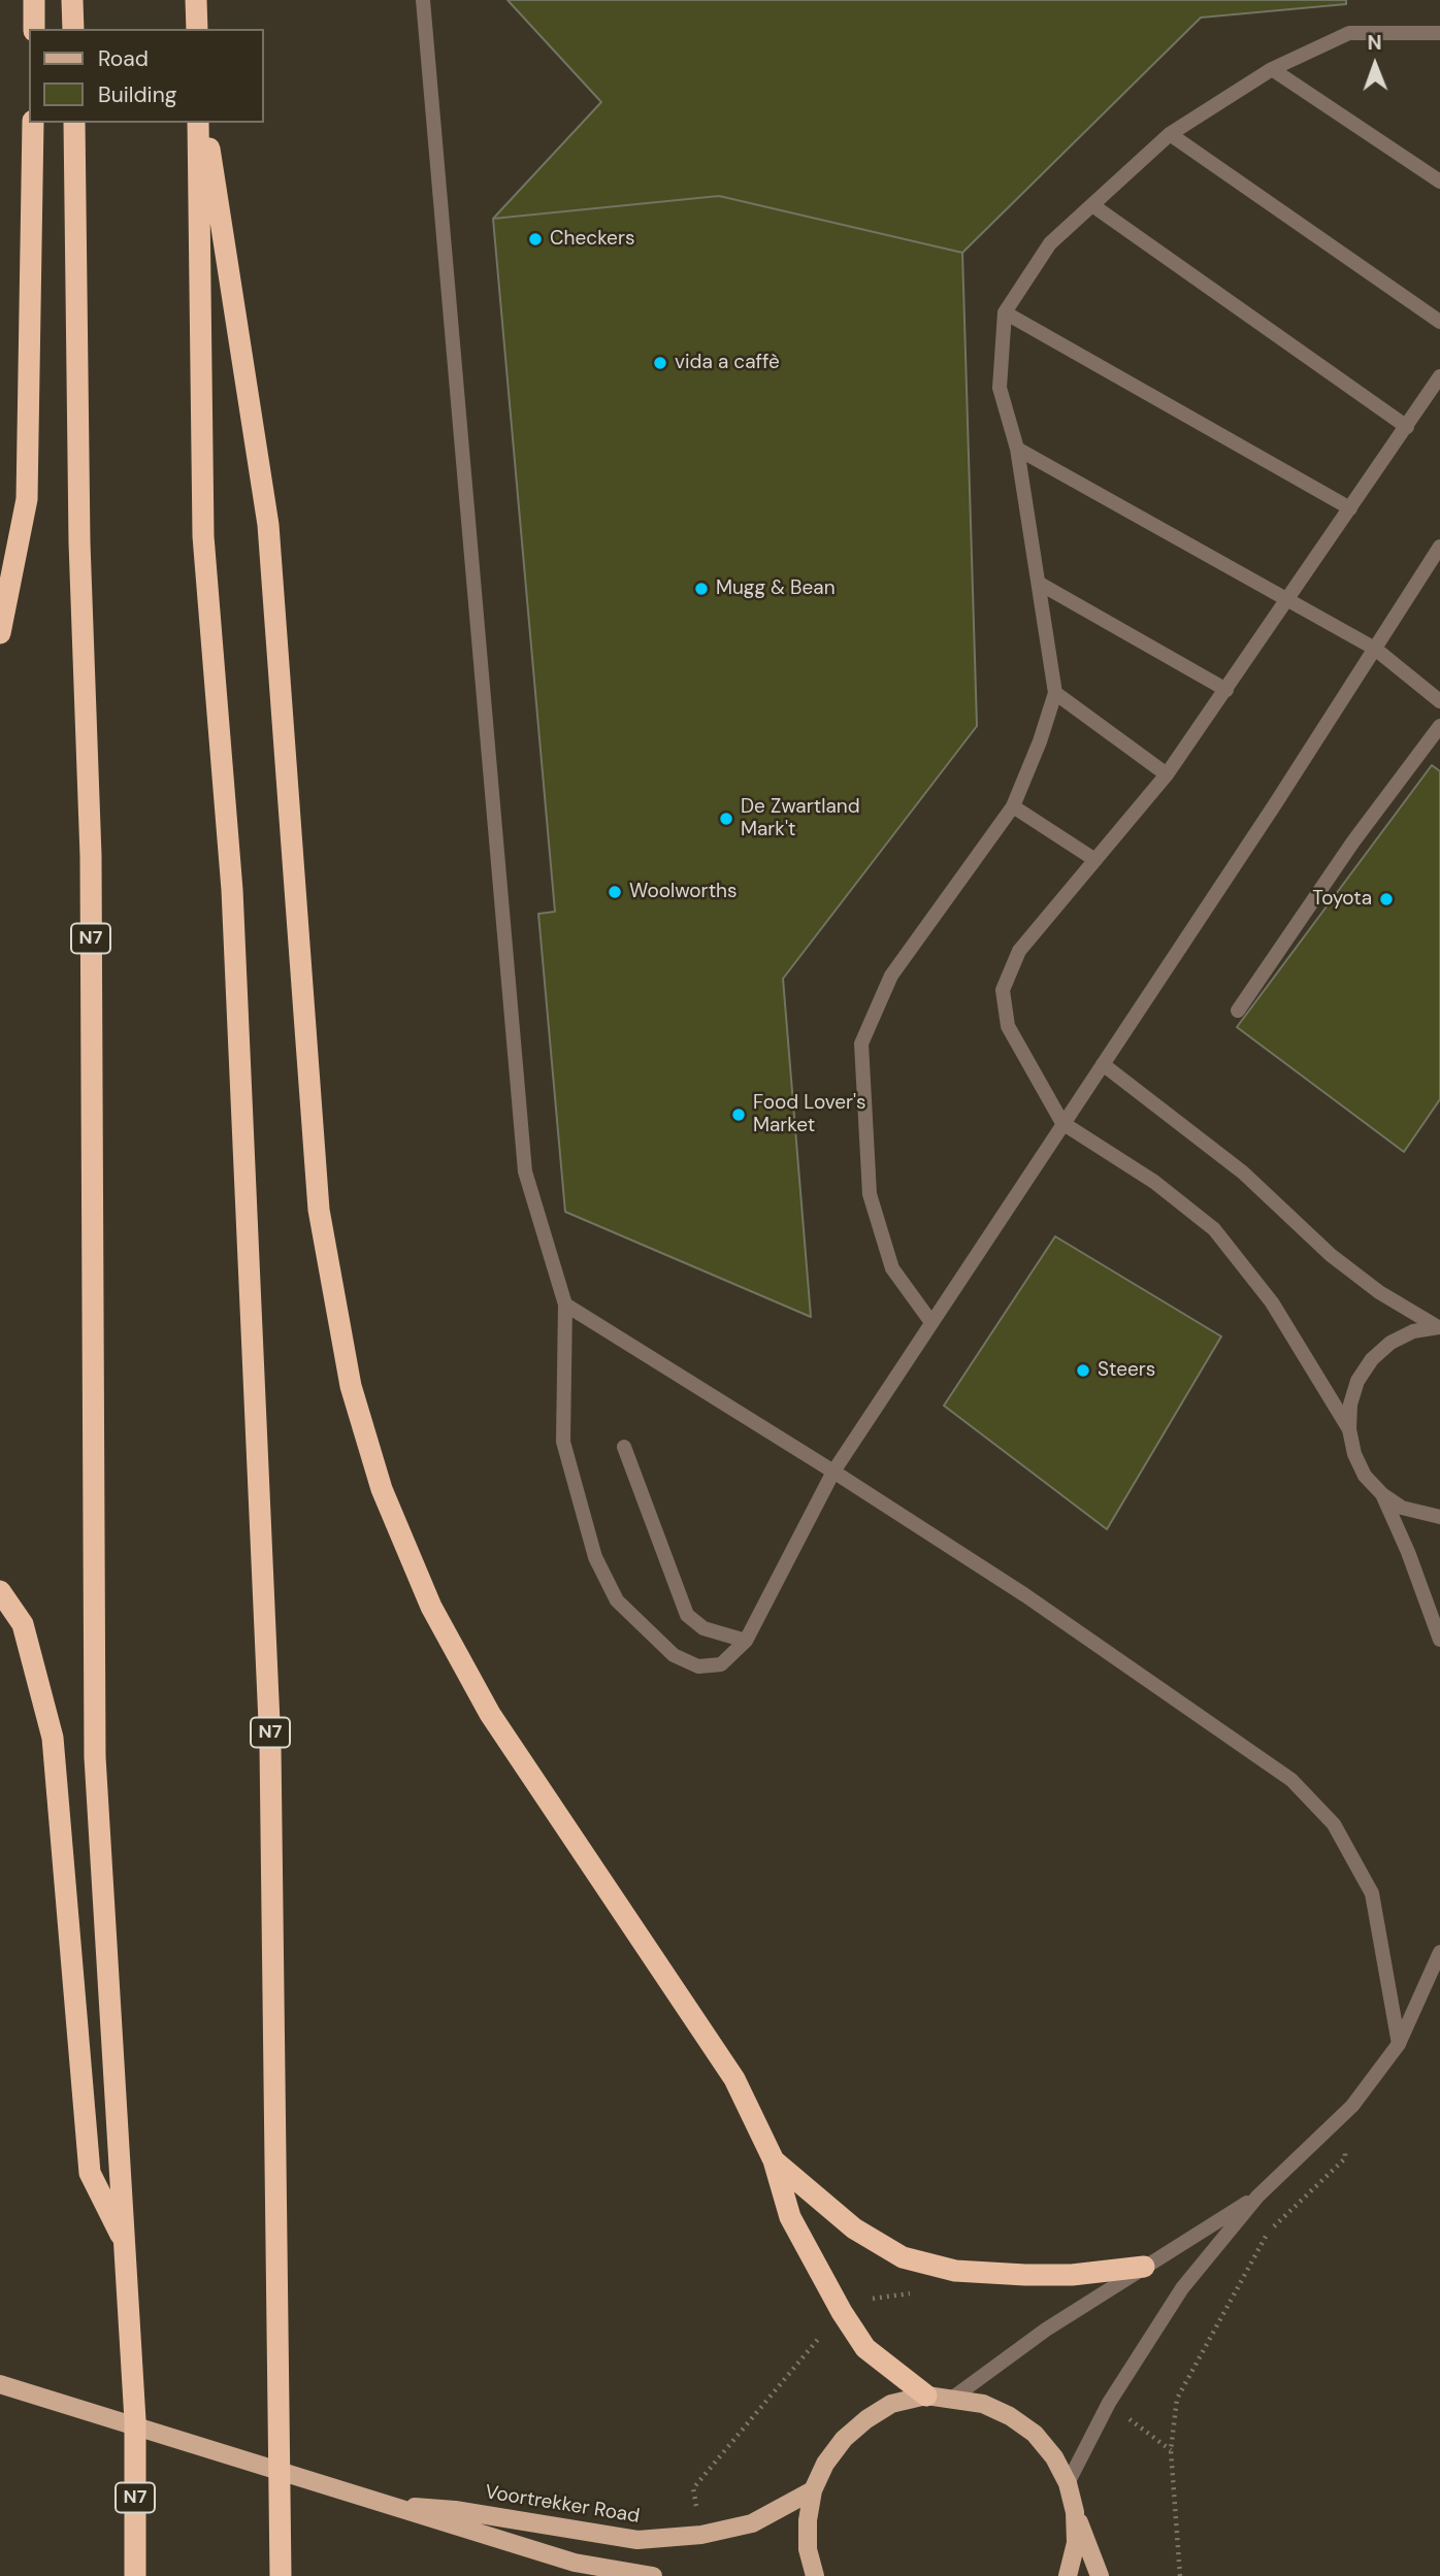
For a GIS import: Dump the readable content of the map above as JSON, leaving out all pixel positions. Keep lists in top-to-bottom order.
{
  "streets": {
    "highway": ["N7"],
    "main road": ["Voortrekker Road"]
  },
  "places": [
    "Checkers",
    "vida a caffè",
    "Mugg & Bean",
    "De Zwartland Mark't",
    "Woolworths",
    "Toyota",
    "Food Lover's Market",
    "Steers"
  ],
  "legend": ["Road", "Building"],
  "north": "top"
}
